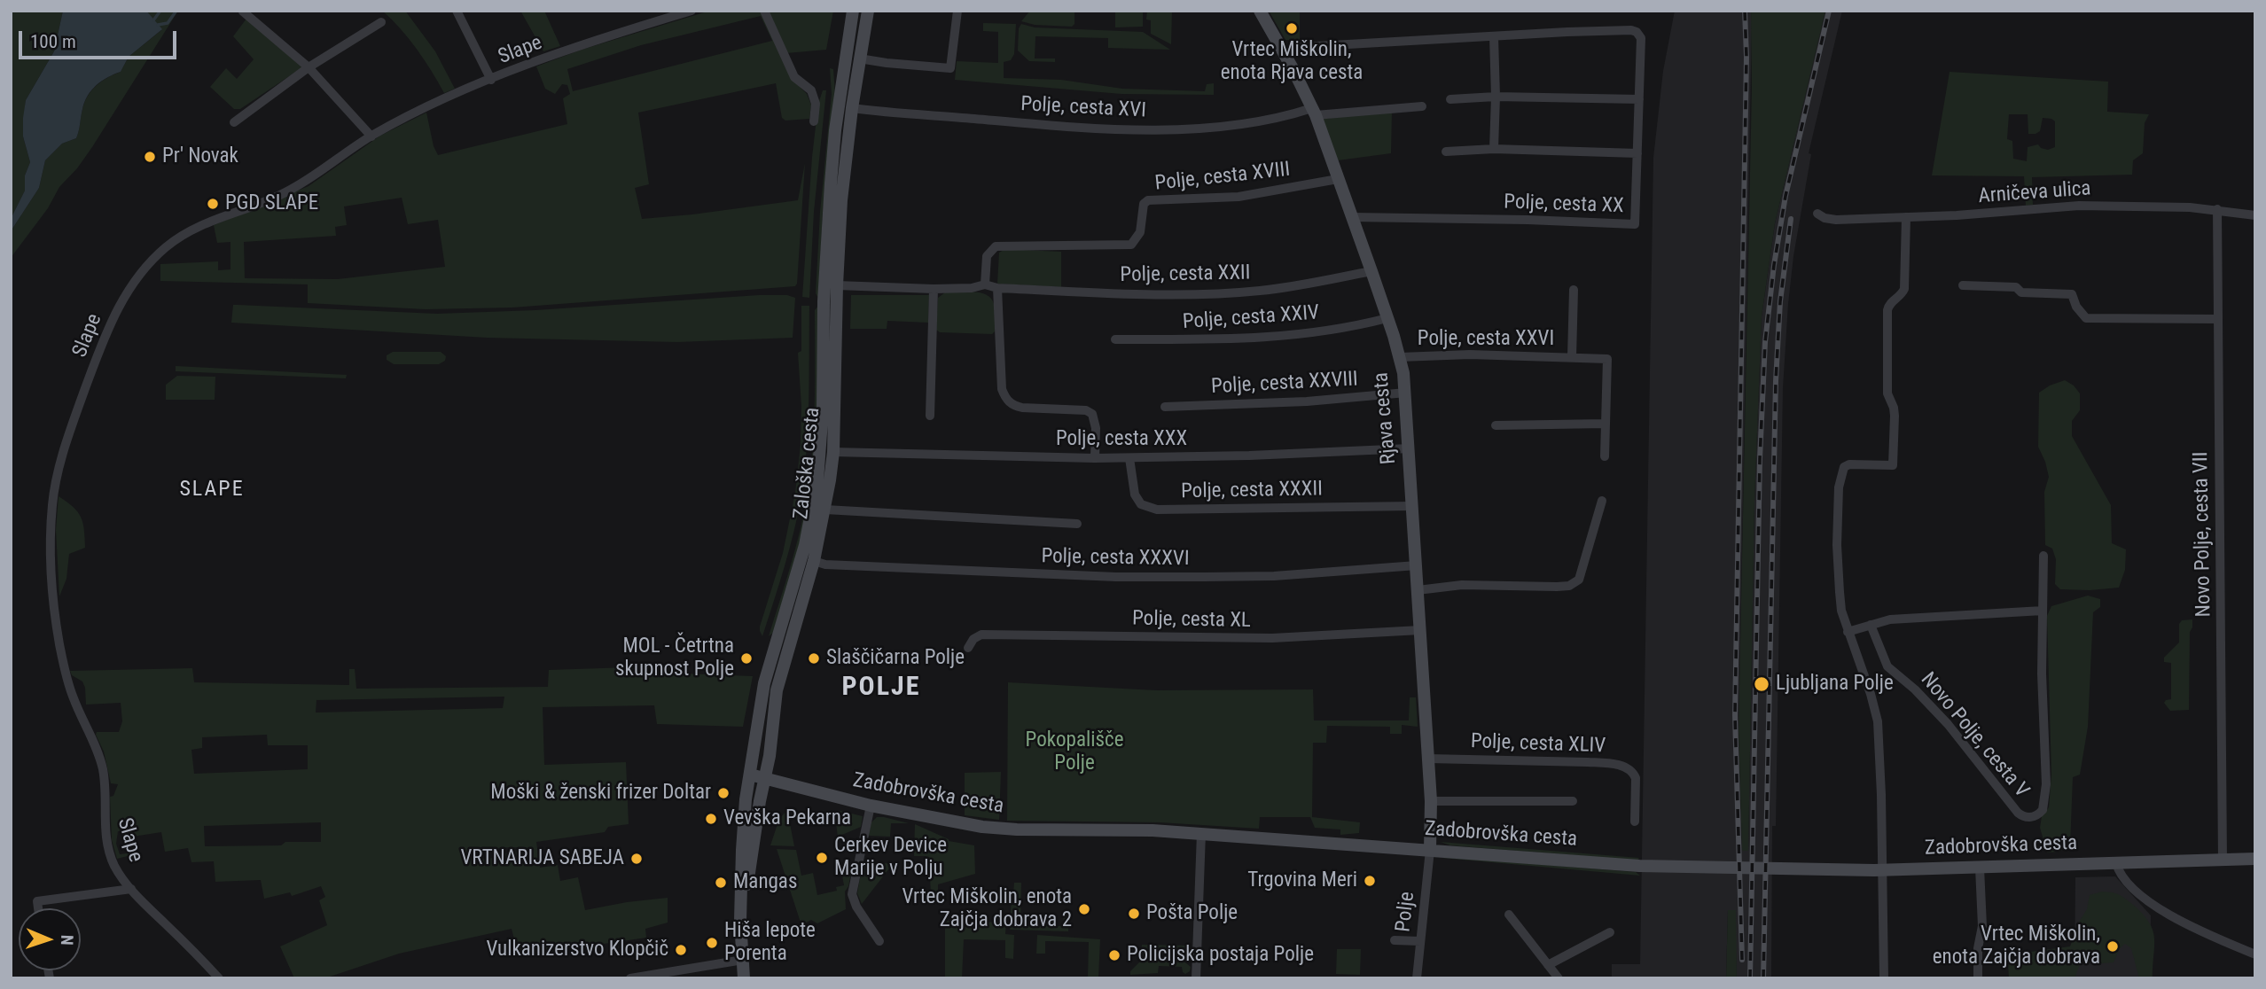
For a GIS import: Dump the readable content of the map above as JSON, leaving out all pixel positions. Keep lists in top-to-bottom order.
{
  "streets": {
    "main road": ["Rjava cesta", "Zaloška cesta", "Zadobrovška cesta"],
    "street": [
      "Slape",
      "Polje, cesta XVI",
      "Polje, cesta XVIII",
      "Arničeva ulica",
      "Polje, cesta XX",
      "Polje, cesta XXII",
      "Polje, cesta XXIV",
      "Polje, cesta XXVI",
      "Polje, cesta XXVIII",
      "Polje, cesta XXX",
      "Polje, cesta XXXII",
      "Novo Polje, cesta VII",
      "Polje, cesta XXXVI",
      "Polje, cesta XL",
      "Novo Polje, cesta V",
      "Polje, cesta XLIV",
      "Polje"
    ]
  },
  "crossings": [
    ["Polje, cesta XVI", "Rjava cesta"],
    ["Polje, cesta XVI", "Zaloška cesta"],
    ["Polje, cesta XVIII", "Polje, cesta XXII"],
    ["Polje, cesta XVIII", "Rjava cesta"],
    ["Arničeva ulica", "Novo Polje, cesta VII"],
    ["Polje, cesta XX", "Rjava cesta"],
    ["Polje, cesta XXII", "Rjava cesta"],
    ["Polje, cesta XXII", "Zaloška cesta"],
    ["Polje, cesta XXIV", "Rjava cesta"],
    ["Polje, cesta XXVI", "Rjava cesta"],
    ["Polje, cesta XXVIII", "Rjava cesta"],
    ["Rjava cesta", "Polje, cesta XXX"],
    ["Rjava cesta", "Polje, cesta XXXII"],
    ["Rjava cesta", "Polje, cesta XXXVI"],
    ["Rjava cesta", "Polje, cesta XL"],
    ["Rjava cesta", "Polje, cesta XLIV"],
    ["Rjava cesta", "Zadobrovška cesta"],
    ["Rjava cesta", "Polje"],
    ["Polje, cesta XXX", "Zaloška cesta"],
    ["Polje, cesta XXX", "Polje, cesta XXXII"],
    ["Zaloška cesta", "Polje, cesta XXXVI"],
    ["Zaloška cesta", "Zadobrovška cesta"],
    ["Novo Polje, cesta VII", "Zadobrovška cesta"],
    ["Zadobrovška cesta", "Polje"]
  ],
  "districts": ["SLAPE", "POLJE"],
  "parks": ["Pokopališče Polje"],
  "places": [
    "Vrtec Miškolin, enota Rjava cesta",
    "Pr' Novak",
    "PGD SLAPE",
    "MOL - Četrtna skupnost Polje",
    "Slaščičarna Polje",
    "Ljubljana Polje",
    "Moški & ženski frizer Doltar",
    "Vevška Pekarna",
    "Cerkev Device Marije v Polju",
    "VRTNARIJA SABEJA",
    "Trgovina Meri",
    "Mangas",
    "Vrtec Miškolin, enota Zajčja dobrava 2",
    "Pošta Polje",
    "Hiša lepote Porenta",
    "Vrtec Miškolin, enota Zajčja dobrava",
    "Vulkanizerstvo Klopčič",
    "Policijska postaja Polje"
  ],
  "scale_bar": "100 m",
  "north": "right"
}
